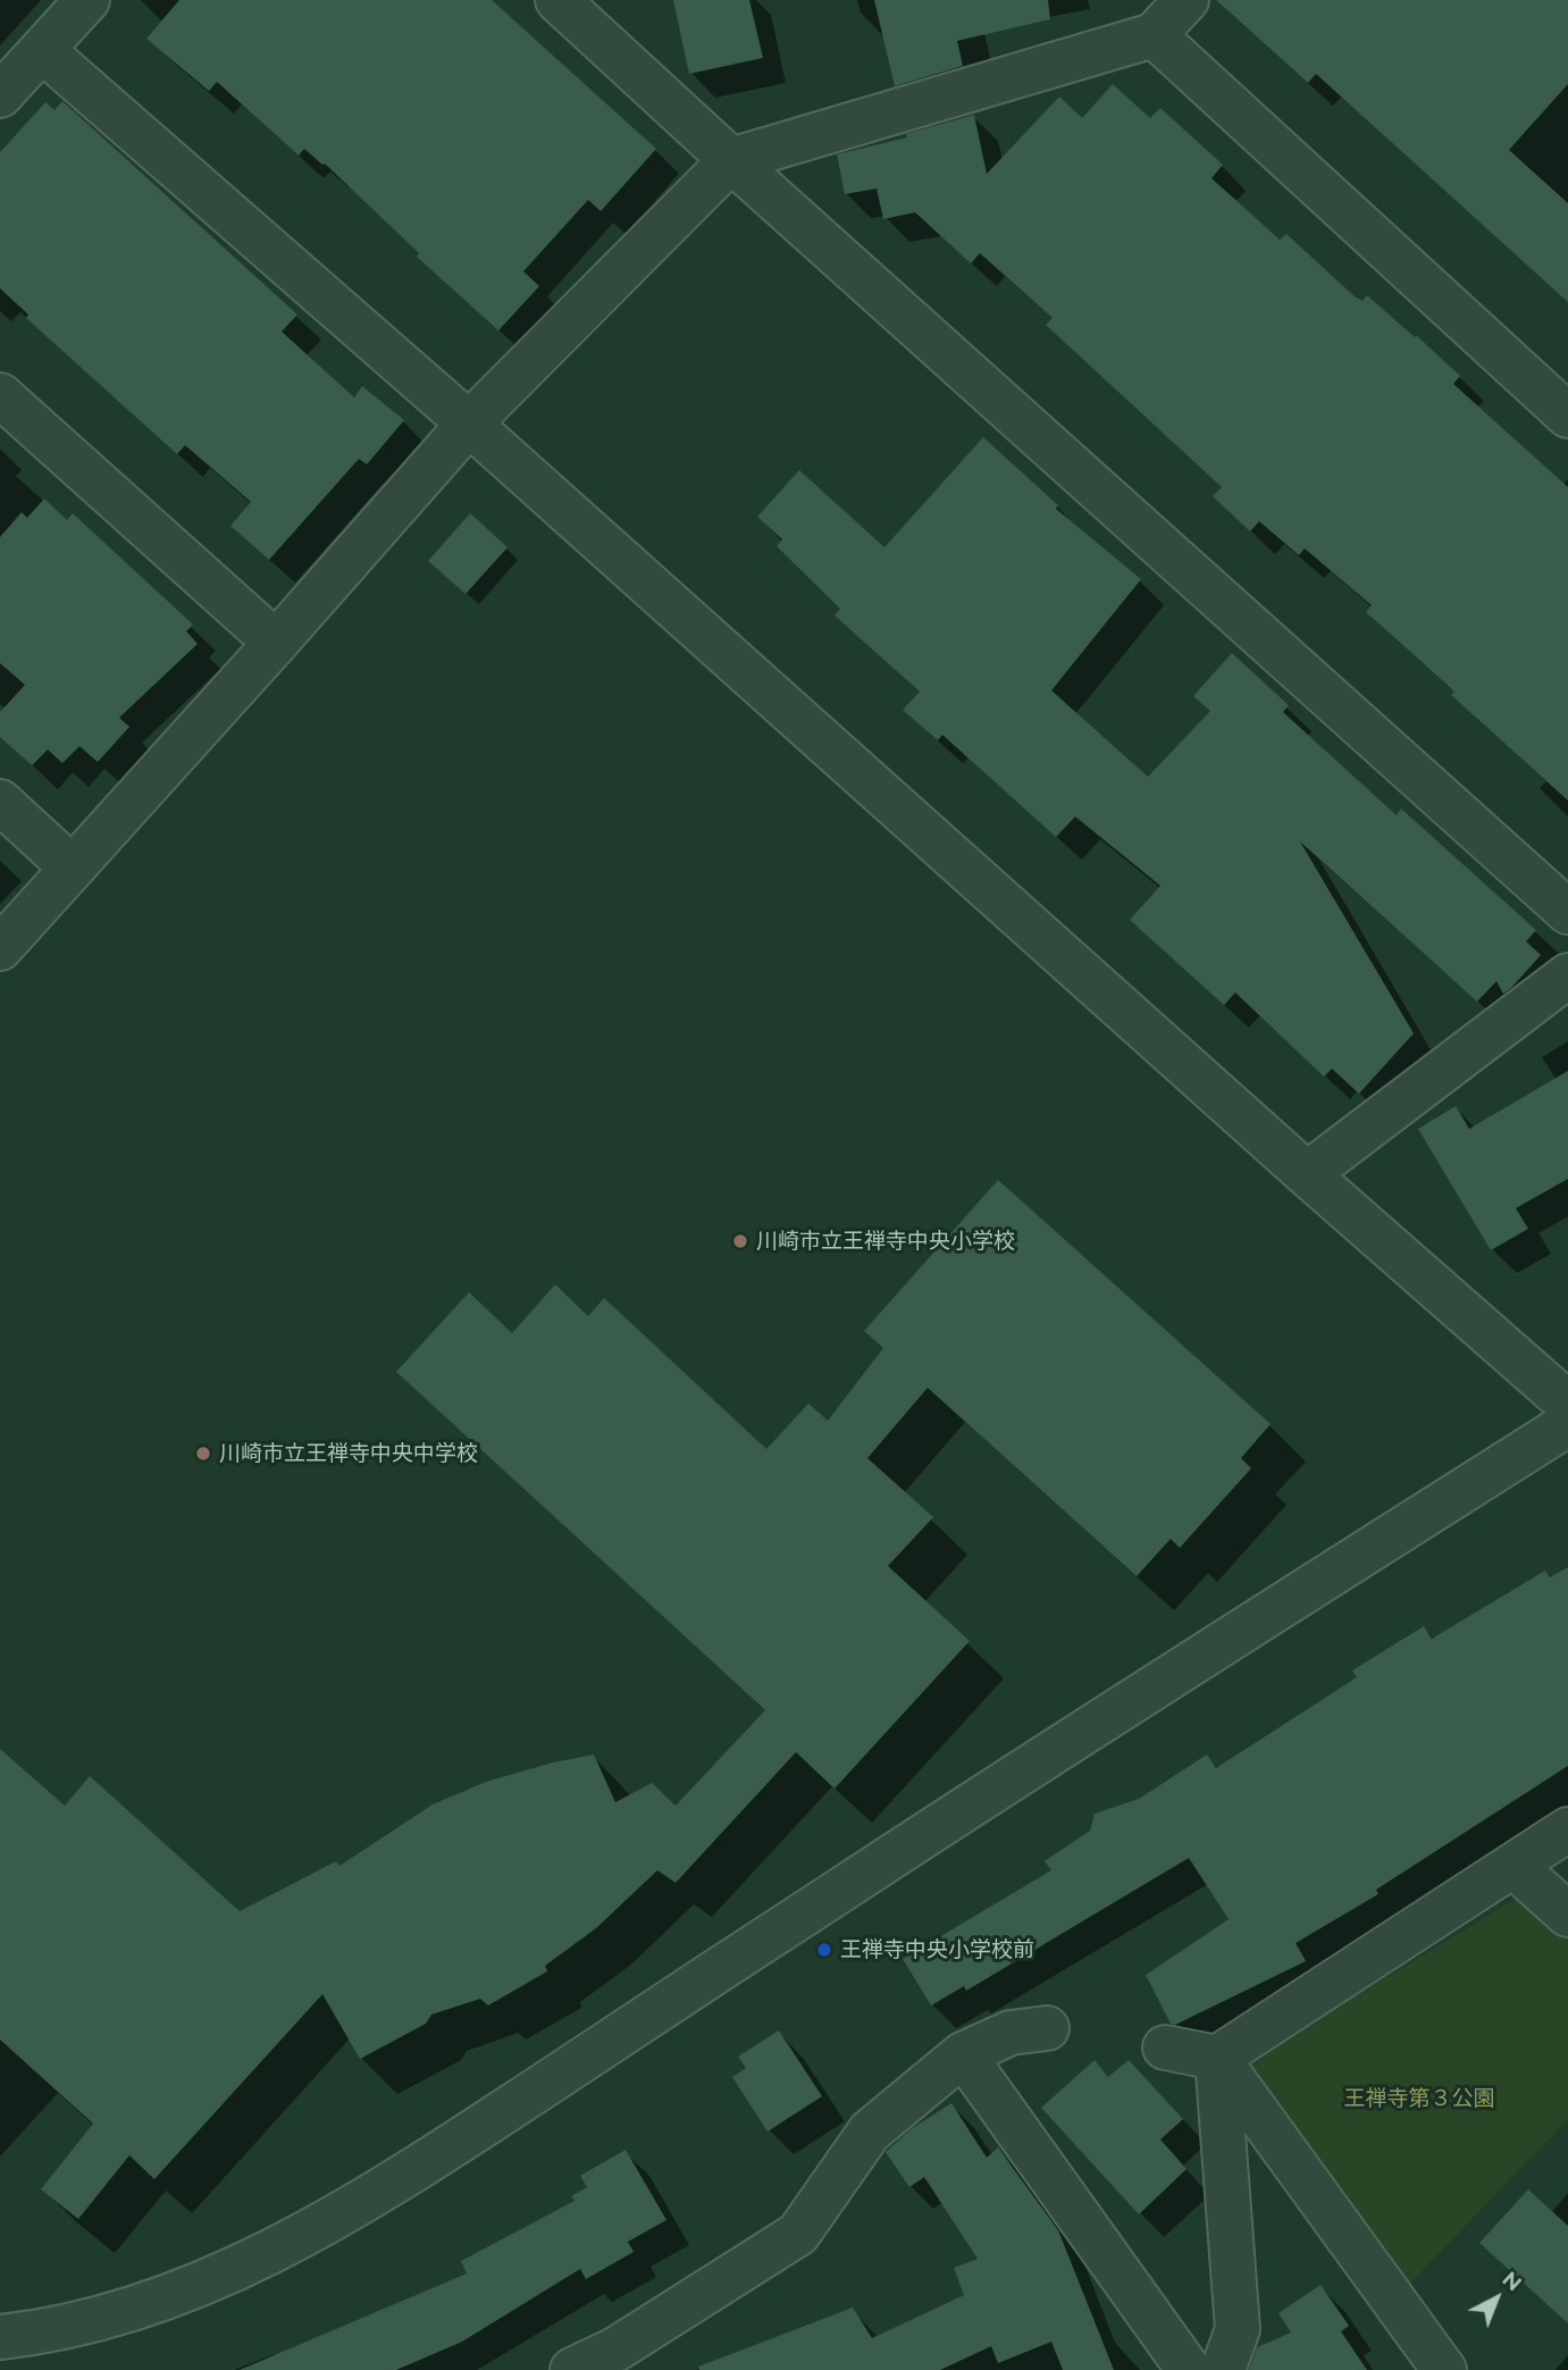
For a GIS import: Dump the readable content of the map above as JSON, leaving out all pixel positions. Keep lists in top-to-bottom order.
{
  "parks": ["王禅寺第３公園"],
  "places": ["川崎市立王禅寺中央小学校", "川崎市立王禅寺中央中学校", "王禅寺中央小学校前"],
  "north": "top right"
}
